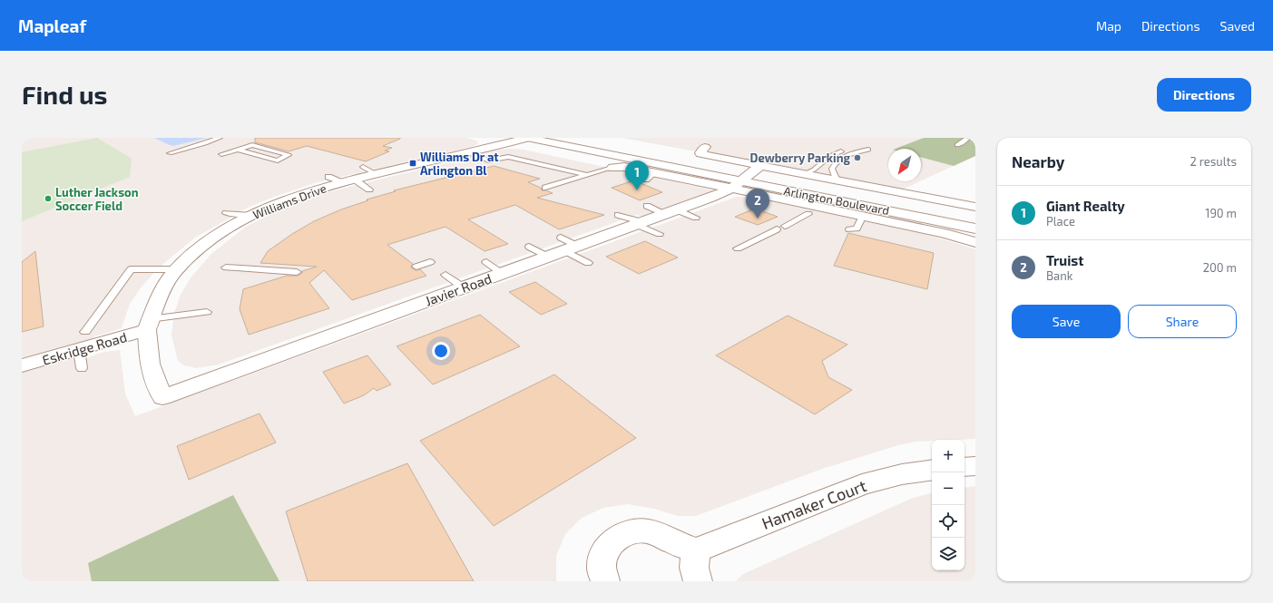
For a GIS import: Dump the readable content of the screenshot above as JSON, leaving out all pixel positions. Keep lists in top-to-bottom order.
{
  "streets": {
    "street": [
      "Arlington Boulevard",
      "Williams Drive",
      "Javier Road",
      "Eskridge Road",
      "Hamaker Court"
    ]
  },
  "crossings": [
    ["Arlington Boulevard", "Williams Drive"],
    ["Arlington Boulevard", "Javier Road"],
    ["Williams Drive", "Javier Road"],
    ["Williams Drive", "Eskridge Road"]
  ],
  "places": {
    "other": ["Dewberry Parking", "Luther Jackson Soccer Field"],
    "transit": ["Williams Dr at Arlington Bl"]
  },
  "north": "bottom left",
  "page": {
    "header": "Mapleaf",
    "nav": ["Map", "Directions", "Saved"],
    "buttons": [
      "Directions",
      ["Save", "Share"]
    ],
    "title": "Find us",
    "heading": ["Nearby", "2 results"],
    "pins": ["1", "2"],
    "list": [
      {
        "mark": "1",
        "name": "Giant Realty",
        "note": "Place",
        "value": "190 m"
      },
      {
        "mark": "2",
        "name": "Truist",
        "note": "Bank",
        "value": "200 m"
      }
    ],
    "map_buttons": ["+", "−"]
  }
}
